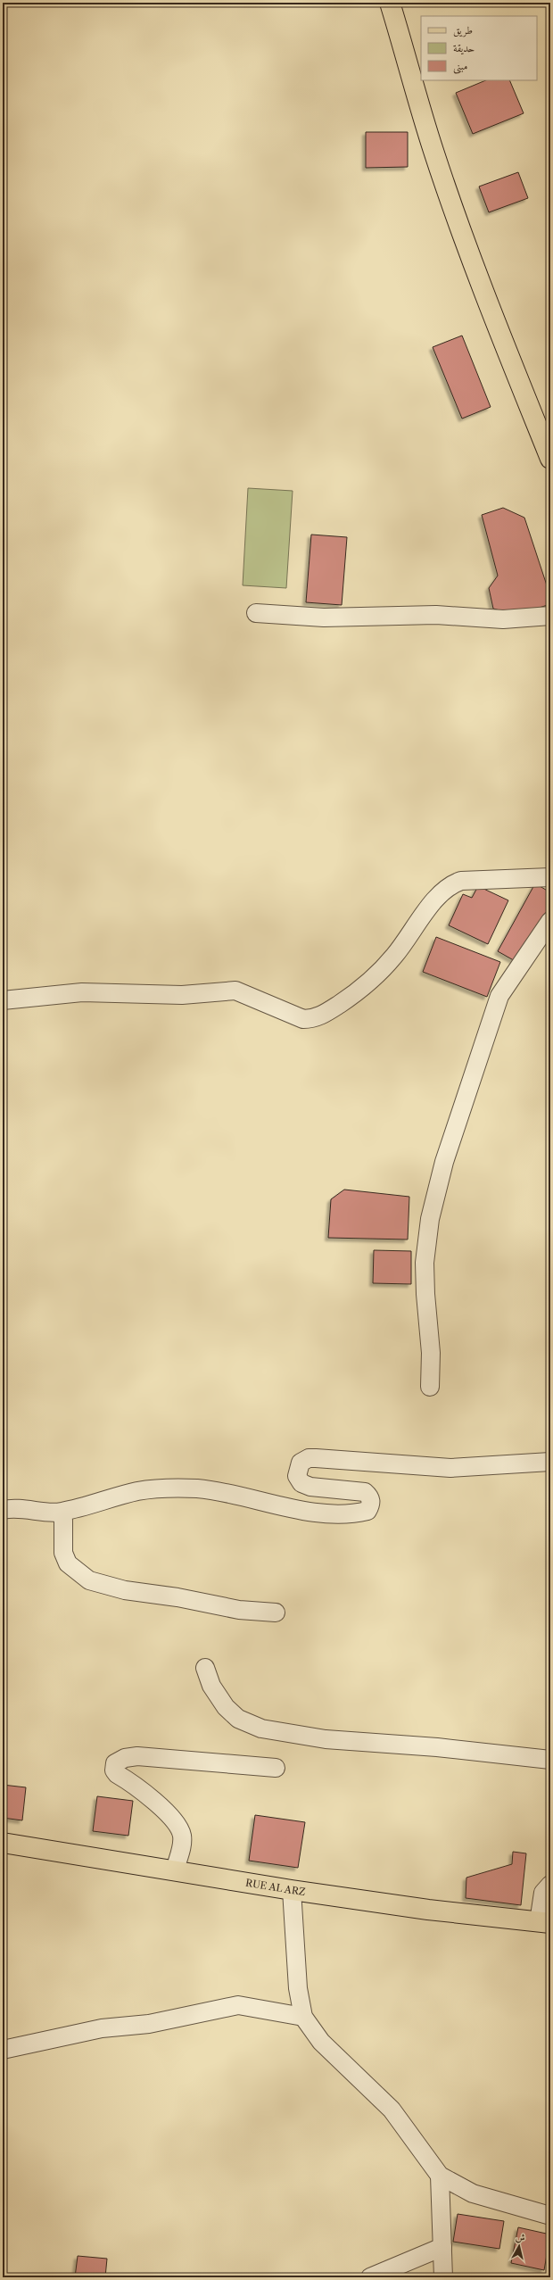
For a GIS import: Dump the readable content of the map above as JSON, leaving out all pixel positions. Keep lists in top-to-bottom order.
{
  "streets": {
    "main road": ["RUE AL ARZ"]
  },
  "legend": ["طريق", "حديقة", "مبنى"],
  "north": "top"
}
